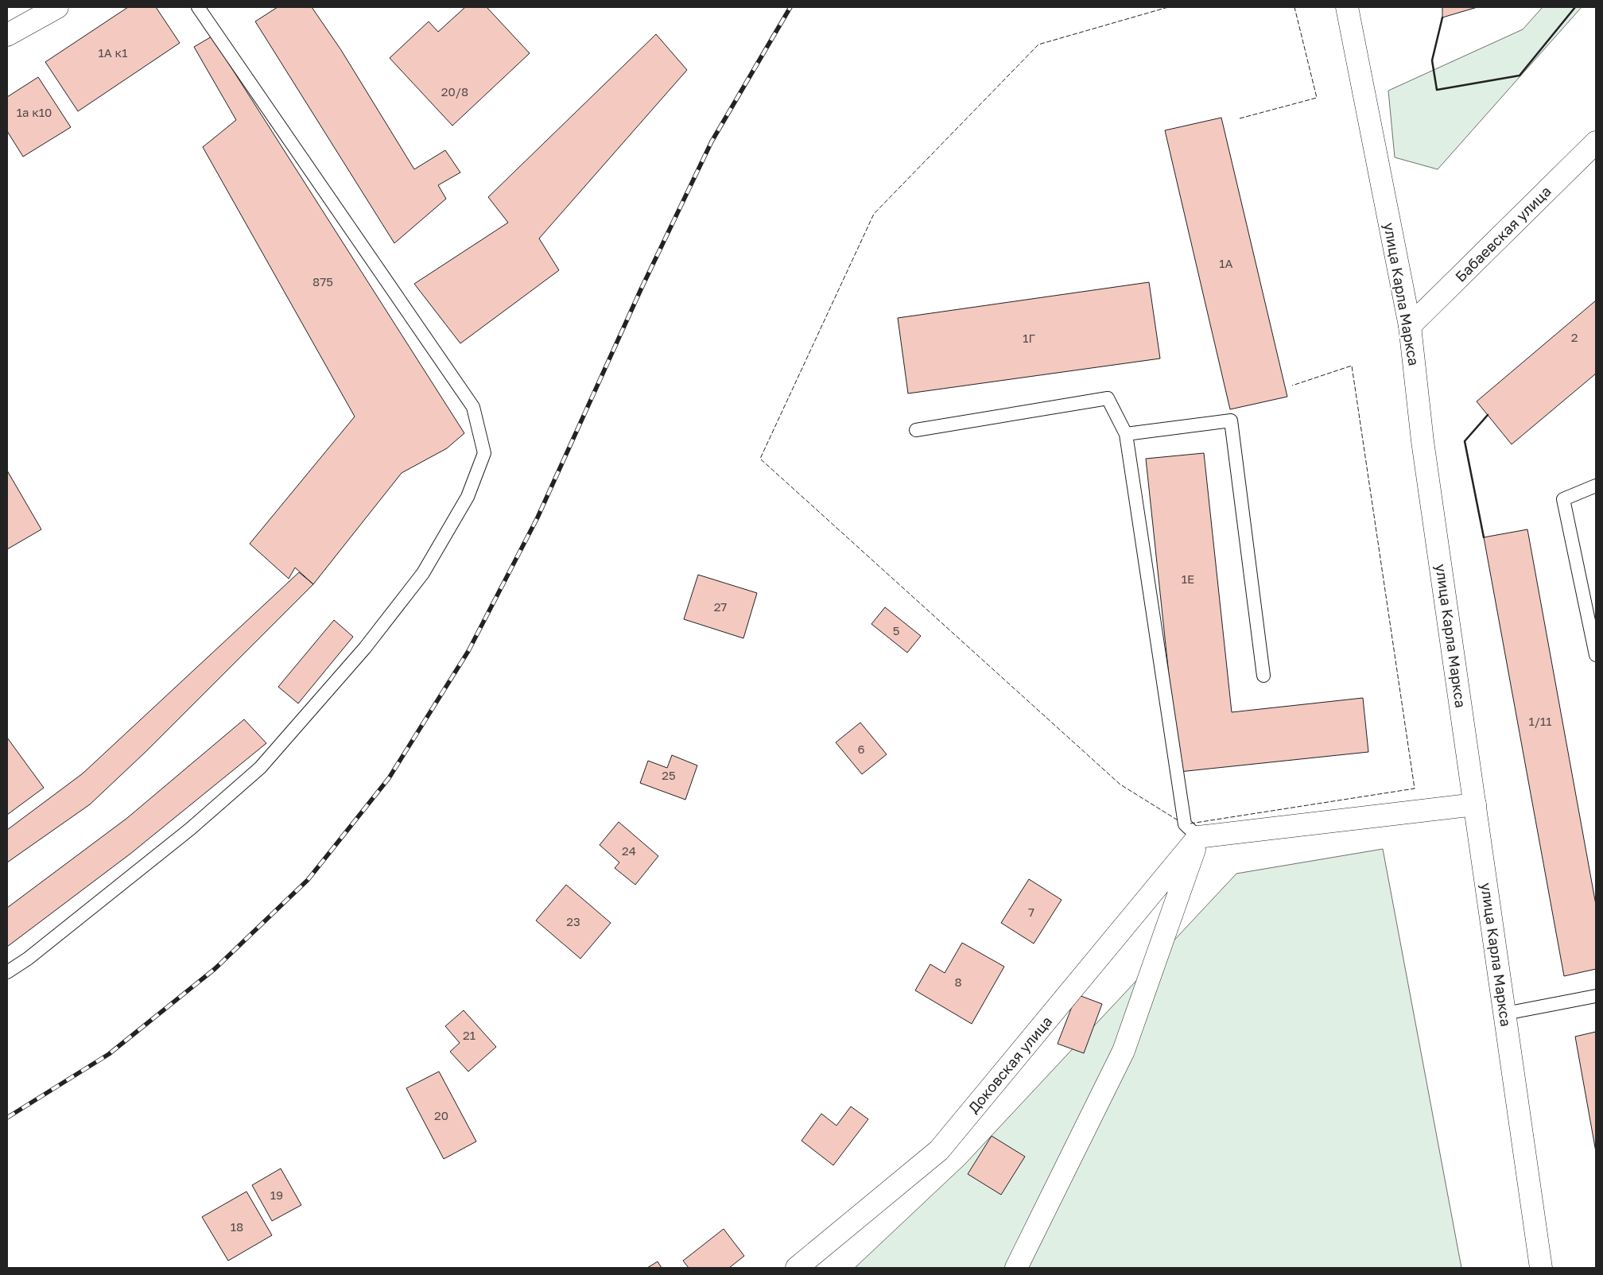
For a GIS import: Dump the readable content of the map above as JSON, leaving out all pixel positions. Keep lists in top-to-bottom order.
{
  "streets": {
    "street": ["Бабаевская улица", "улица Карла Маркса", "Доковская улица"]
  },
  "crossings": [
    ["Бабаевская улица", "улица Карла Маркса"]
  ],
  "house_numbers": [
    "1А к1",
    "20/8",
    "1а к10",
    "1А",
    "875",
    "2",
    "1Г",
    "1Е",
    "27",
    "5",
    "1/11",
    "6",
    "25",
    "24",
    "7",
    "23",
    "8",
    "21",
    "20",
    "19",
    "18"
  ]
}
